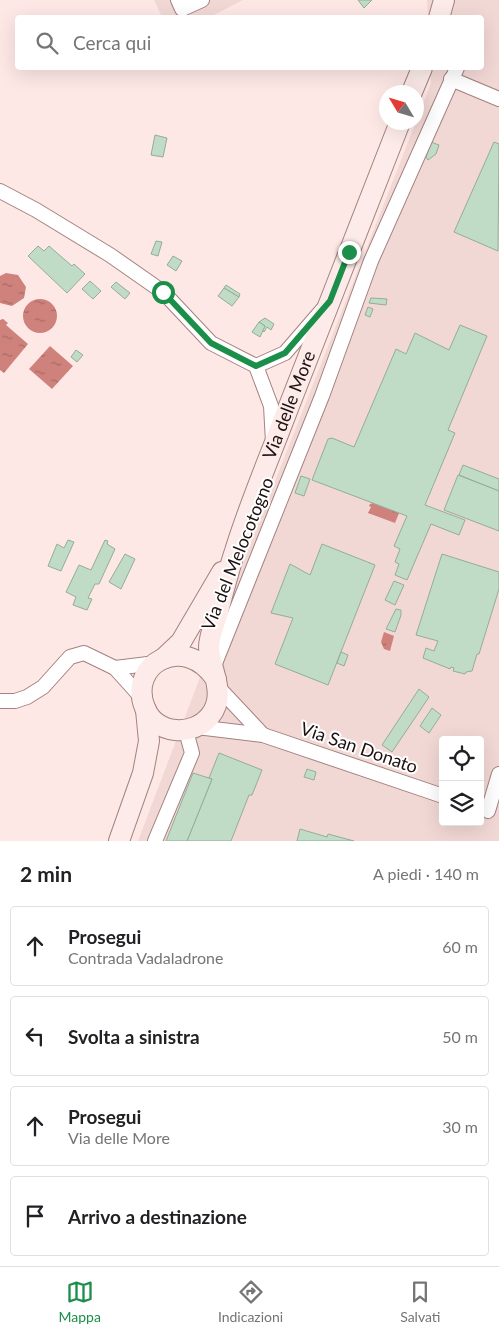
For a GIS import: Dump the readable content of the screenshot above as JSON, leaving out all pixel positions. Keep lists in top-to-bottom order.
{
  "streets": {
    "main road": ["Via delle More"],
    "street": ["Via del Melocotogno", "Via San Donato"]
  },
  "crossings": [
    ["Via del Melocotogno", "Via San Donato"]
  ],
  "north": "top left",
  "page": {
    "search": "Cerca qui",
    "heading": ["2 min", "A piedi · 140 m"],
    "list": [
      ["Prosegui", "Contrada Vadaladrone", "60 m"],
      ["Svolta a sinistra", "50 m"],
      ["Prosegui", "Via delle More", "30 m"],
      "Arrivo a destinazione"
    ],
    "nav": ["Mappa", "Indicazioni", "Salvati"]
  }
}
